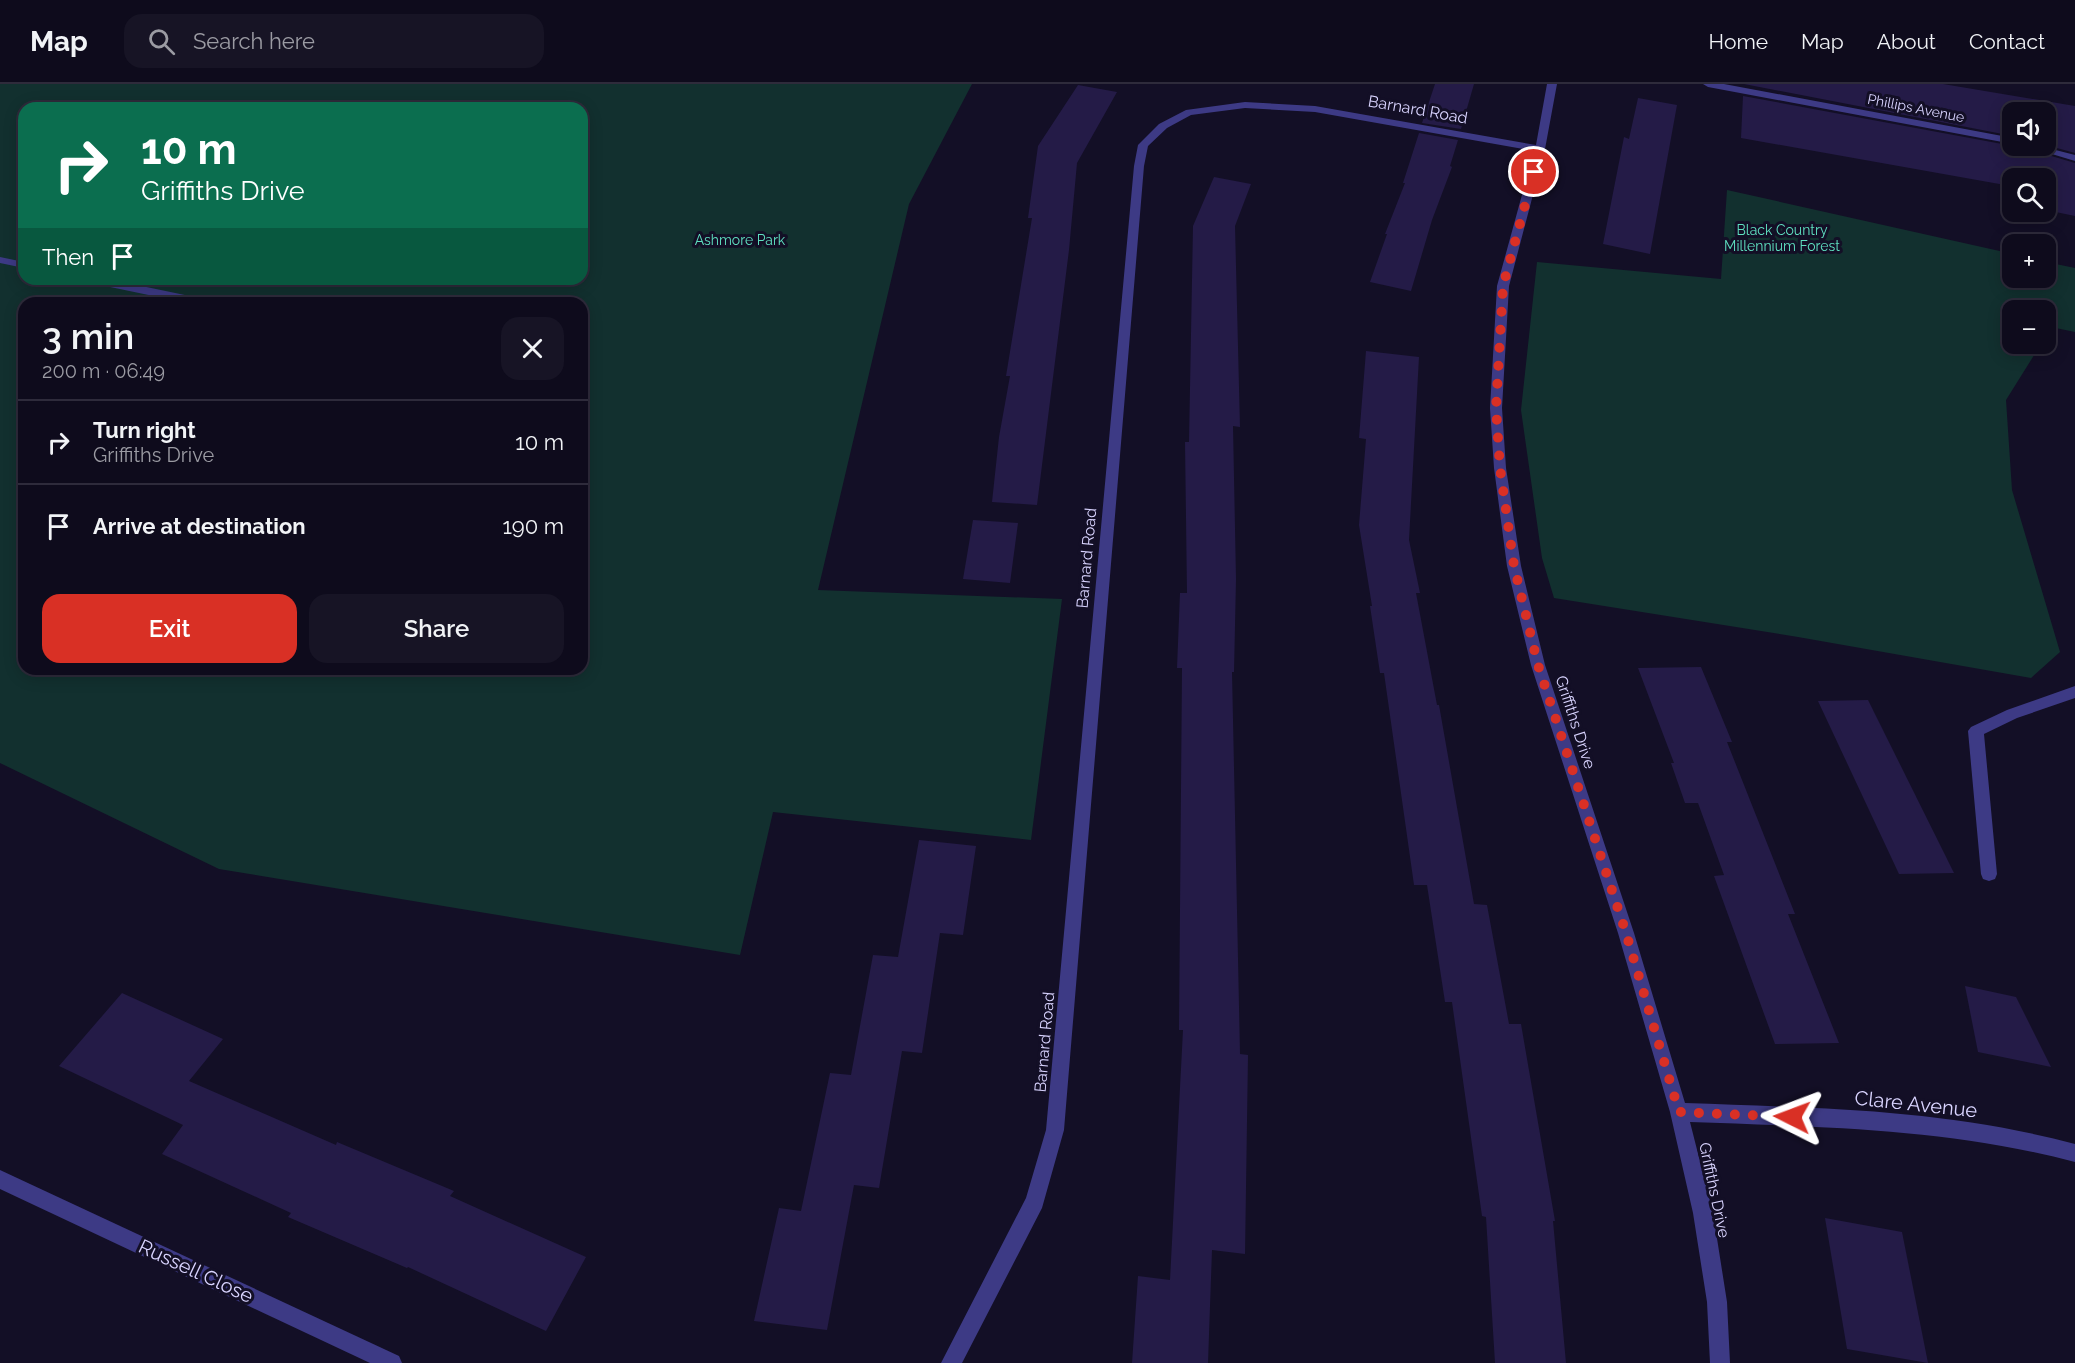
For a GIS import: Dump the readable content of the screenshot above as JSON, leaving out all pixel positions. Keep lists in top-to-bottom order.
{
  "streets": {
    "street": [
      "Phillips Avenue",
      "Barnard Road",
      "Griffiths Drive",
      "Clare Avenue",
      "Russell Close"
    ]
  },
  "crossings": [
    ["Barnard Road", "Griffiths Drive"],
    ["Griffiths Drive", "Clare Avenue"]
  ],
  "parks": ["Black Country Millennium Forest", "Ashmore Park"],
  "page": {
    "header": "Map",
    "search": "Search here",
    "nav": [
      "Home",
      "Map",
      "About",
      "Contact"
    ],
    "map_buttons": ["+", "−"],
    "turn": ["10 m", "Griffiths Drive"],
    "then": "Then",
    "heading": ["3 min", "200 m · 06:49"],
    "list": [
      {
        "name": "Turn right",
        "note": "Griffiths Drive",
        "value": "10 m"
      },
      {
        "name": "Arrive at destination",
        "value": "190 m"
      }
    ],
    "buttons": ["Exit", "Share"]
  }
}
